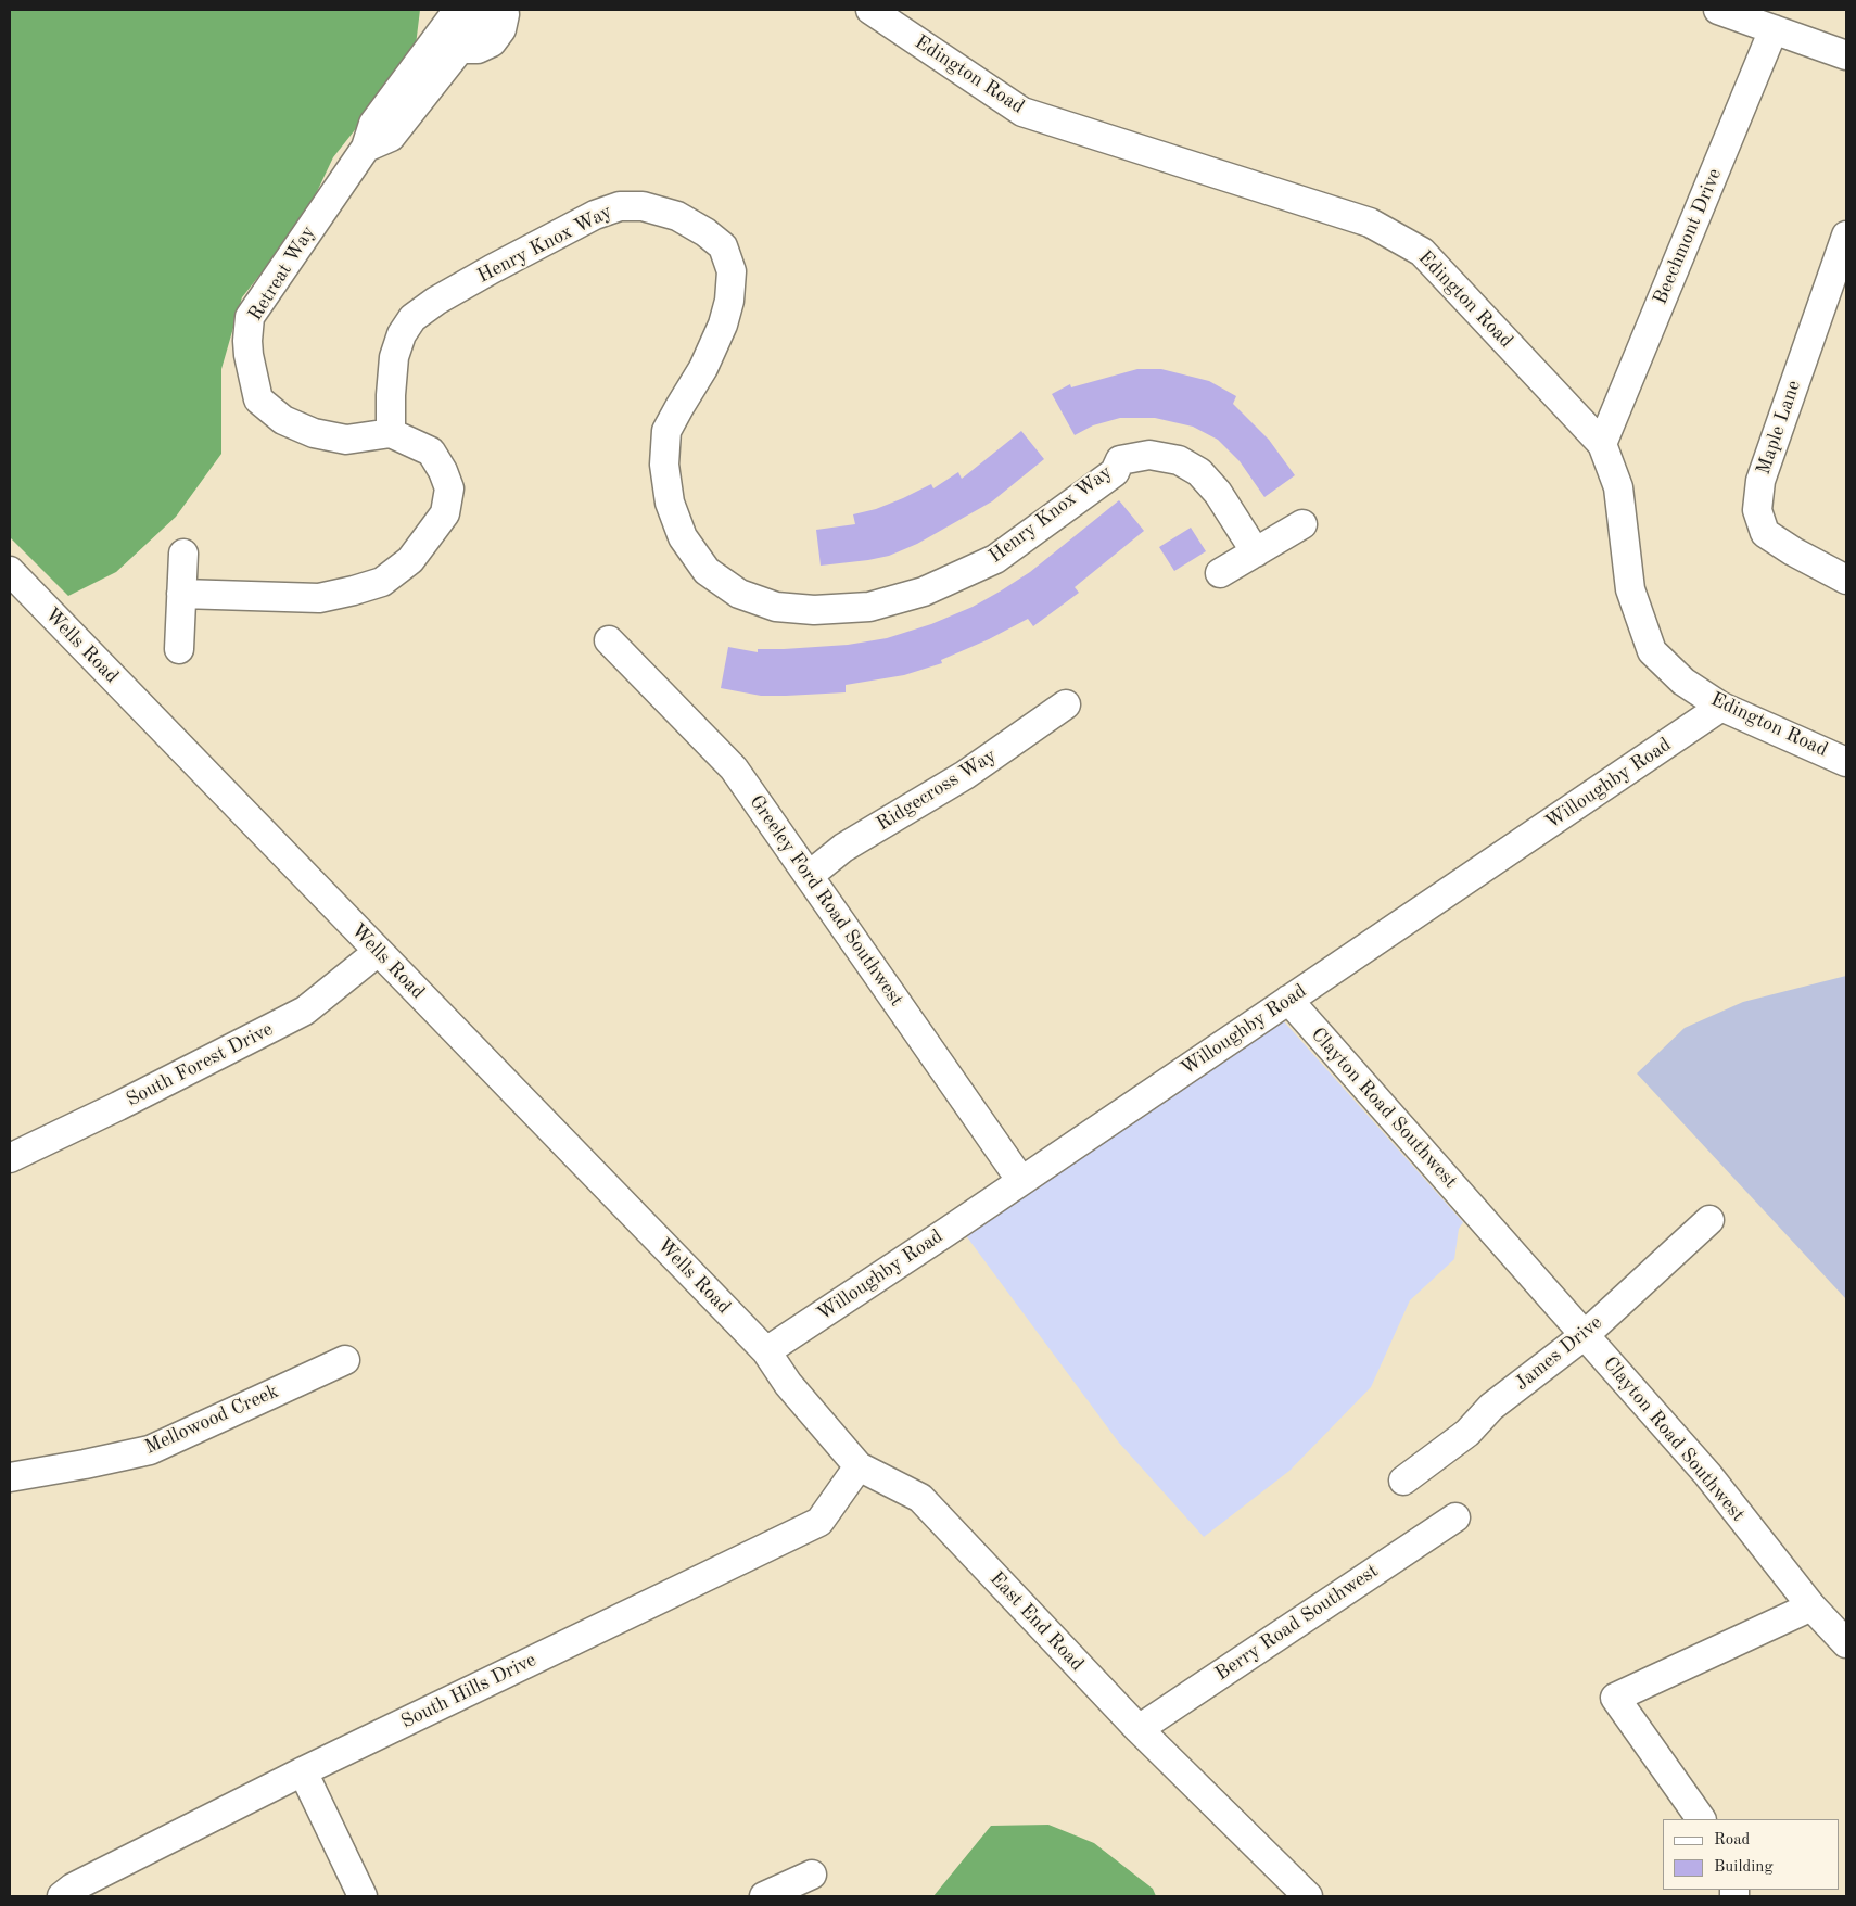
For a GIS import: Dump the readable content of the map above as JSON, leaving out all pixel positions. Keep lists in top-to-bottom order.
{
  "streets": {
    "street": [
      "Edington Road",
      "Beechmont Drive",
      "Henry Knox Way",
      "Retreat Way",
      "Maple Lane",
      "Wells Road",
      "Willoughby Road",
      "Ridgecross Way",
      "Greeley Ford Road Southwest",
      "South Forest Drive",
      "Clayton Road Southwest",
      "James Drive",
      "Mellowood Creek",
      "East End Road",
      "Berry Road Southwest",
      "South Hills Drive"
    ]
  },
  "crossings": [
    ["Edington Road", "Beechmont Drive"],
    ["Edington Road", "Willoughby Road"],
    ["Henry Knox Way", "Retreat Way"],
    ["Wells Road", "Willoughby Road"],
    ["Wells Road", "South Forest Drive"],
    ["Wells Road", "East End Road"],
    ["Willoughby Road", "Greeley Ford Road Southwest"],
    ["Willoughby Road", "Clayton Road Southwest"],
    ["Willoughby Road", "East End Road"],
    ["Ridgecross Way", "Greeley Ford Road Southwest"],
    ["Clayton Road Southwest", "James Drive"],
    ["East End Road", "Berry Road Southwest"],
    ["East End Road", "South Hills Drive"]
  ],
  "legend": ["Road", "Building"]
}
